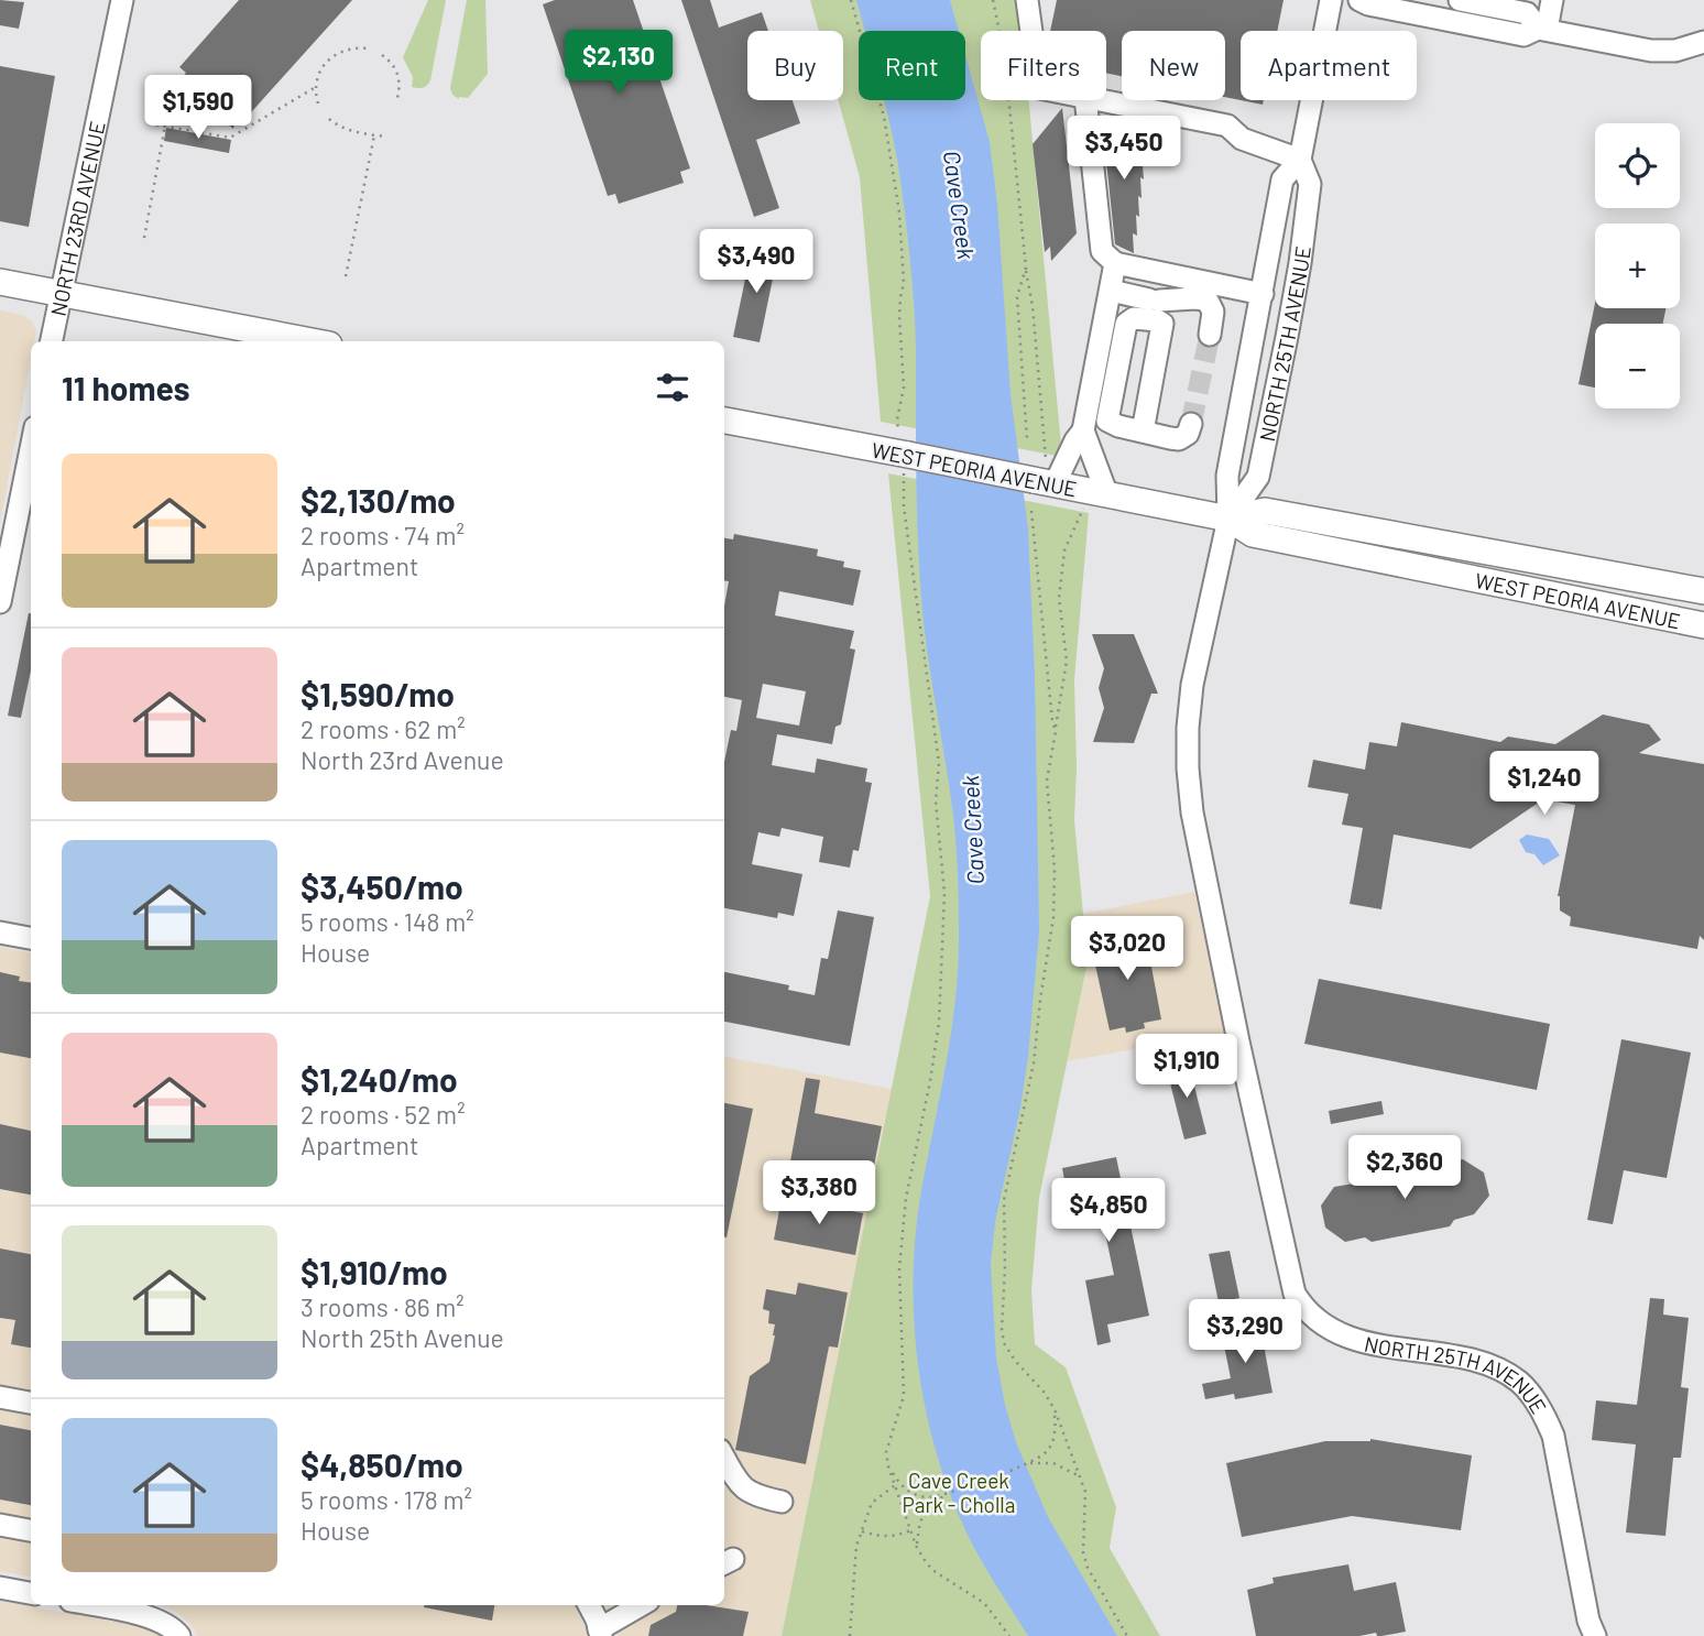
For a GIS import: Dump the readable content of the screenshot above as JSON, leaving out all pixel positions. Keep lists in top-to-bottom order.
{
  "streets": {
    "main road": ["WEST PEORIA AVENUE"],
    "street": ["NORTH 23RD AVENUE", "NORTH 25TH AVENUE"]
  },
  "crossings": [
    ["NORTH 25TH AVENUE", "WEST PEORIA AVENUE"]
  ],
  "water": ["Cave Creek"],
  "parks": ["Cave Creek Park - Cholla"],
  "page": {
    "price": [
      "$2,130",
      "$1,590",
      "$3,450",
      "$3,490",
      "$1,240",
      "$3,020",
      "$1,910",
      "$2,360",
      "$3,380",
      "$4,850",
      "$3,290"
    ],
    "chip": [
      "Buy",
      "Rent",
      "Filters",
      "New",
      "Apartment"
    ],
    "map_buttons": ["+", "−"],
    "heading": "11 homes",
    "list": [
      {
        "name": "$2,130/mo",
        "note": "2 rooms · 74 m² · Apartment"
      },
      {
        "name": "$1,590/mo",
        "note": "2 rooms · 62 m² · North 23rd Avenue"
      },
      {
        "name": "$3,450/mo",
        "note": "5 rooms · 148 m² · House"
      },
      {
        "name": "$1,240/mo",
        "note": "2 rooms · 52 m² · Apartment"
      },
      {
        "name": "$1,910/mo",
        "note": "3 rooms · 86 m² · North 25th Avenue"
      },
      {
        "name": "$4,850/mo",
        "note": "5 rooms · 178 m² · House"
      }
    ]
  }
}
